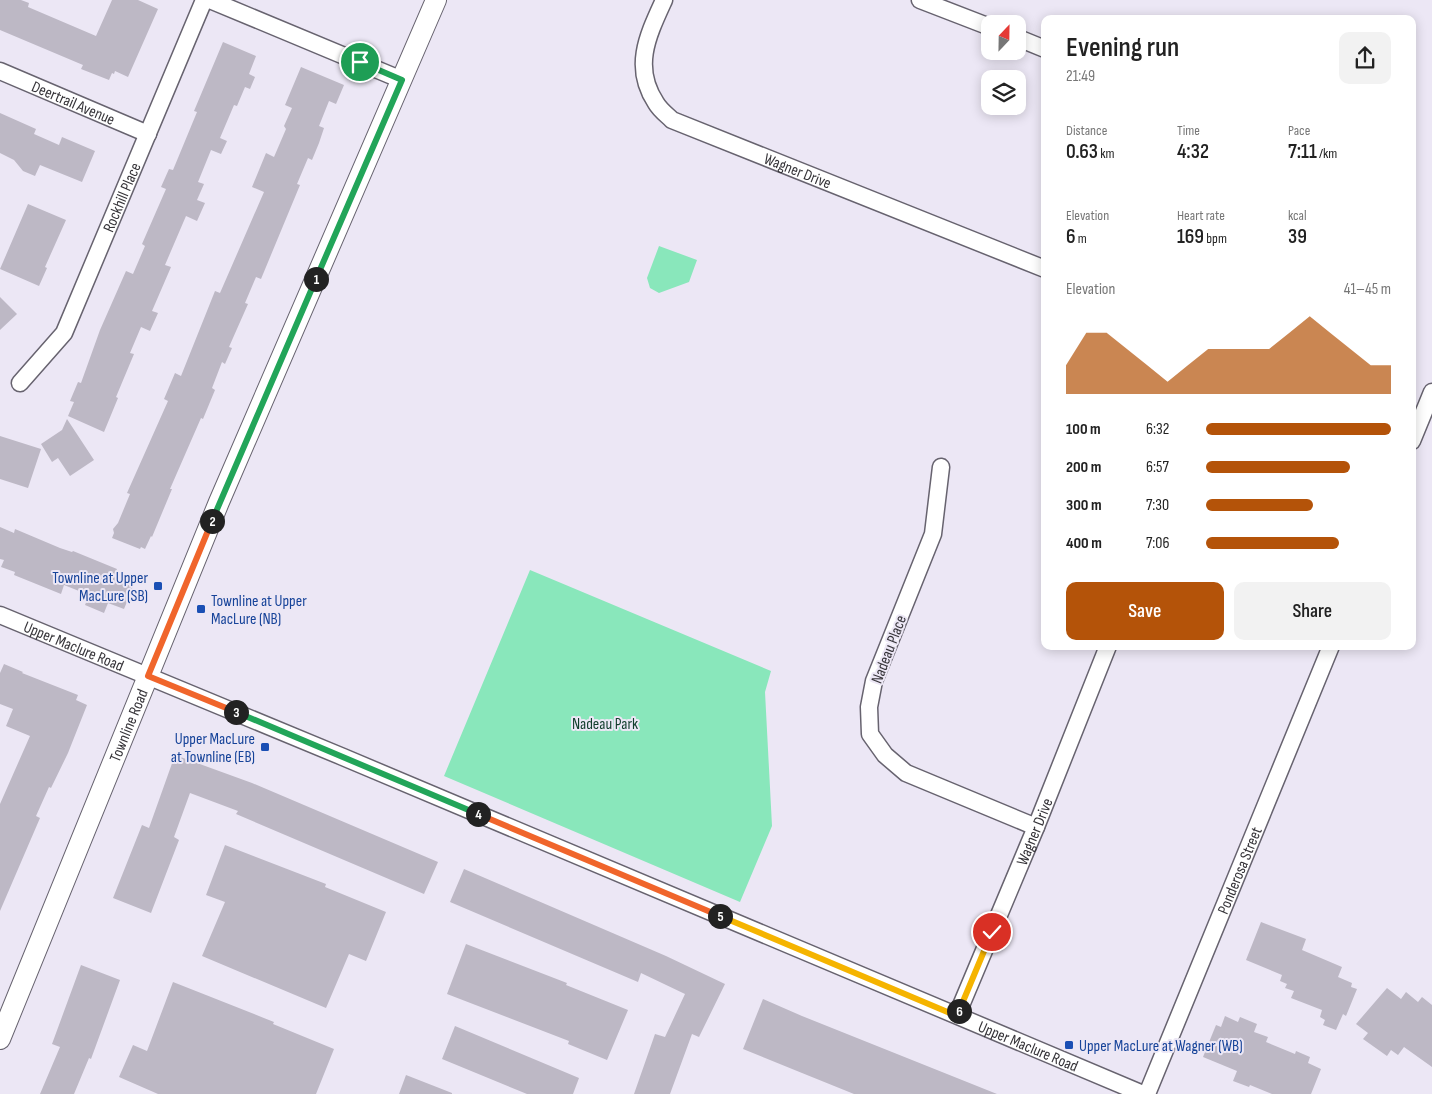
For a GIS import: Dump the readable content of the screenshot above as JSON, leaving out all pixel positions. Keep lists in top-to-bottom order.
{
  "streets": {
    "street": [
      "Deertrail Avenue",
      "Wagner Drive",
      "Rockhill Place",
      "Upper Maclure Road",
      "Nadeau Place",
      "Townline Road",
      "Ponderosa Street"
    ]
  },
  "crossings": [
    ["Deertrail Avenue", "Rockhill Place"],
    ["Wagner Drive", "Upper Maclure Road"],
    ["Wagner Drive", "Nadeau Place"],
    ["Upper Maclure Road", "Townline Road"]
  ],
  "parks": ["Nadeau Park"],
  "places": {
    "transit": [
      "Townline at Upper MacLure (SB)",
      "Townline at Upper MacLure (NB)",
      "Upper MacLure at Townline (EB)",
      "Upper MacLure at Wagner (WB)"
    ]
  },
  "north": "top",
  "page": {
    "heading": ["Evening run", "21:49"],
    "stats": [
      ["Distance", "0.63 km"],
      ["Time", "4:32"],
      ["Pace", "7:11 /km"],
      ["Elevation", "6 m"],
      ["Heart rate", "169 bpm"],
      ["kcal", "39"]
    ],
    "pins": [
      "1",
      "2",
      "3",
      "4",
      "5",
      "6"
    ],
    "chart": ["Elevation", "41–45 m"],
    "list": [
      {
        "name": "100 m",
        "note": "6:32"
      },
      {
        "name": "200 m",
        "note": "6:57"
      },
      {
        "name": "300 m",
        "note": "7:30"
      },
      {
        "name": "400 m",
        "note": "7:06"
      }
    ],
    "buttons": ["Save", "Share"]
  }
}
